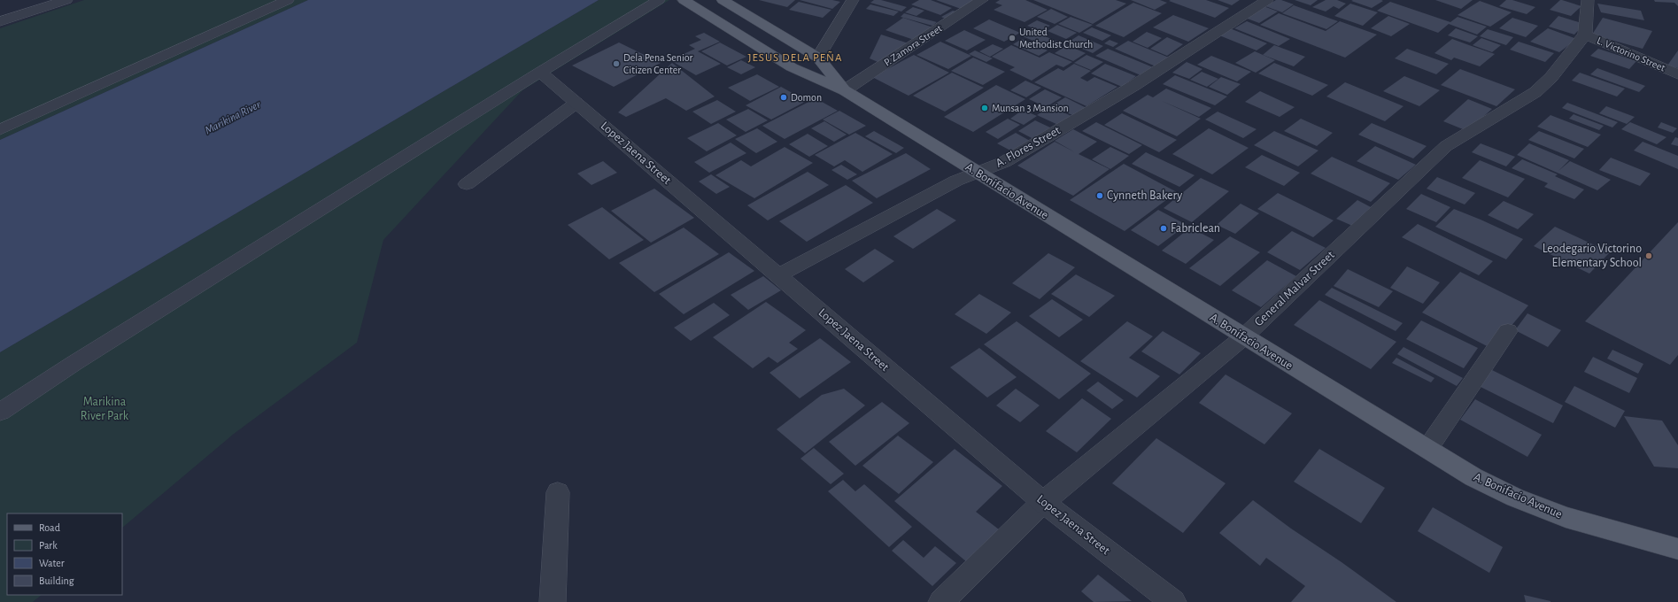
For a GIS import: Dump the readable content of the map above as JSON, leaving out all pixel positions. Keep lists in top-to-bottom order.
{
  "streets": {
    "main road": ["A. Bonifacio Avenue"],
    "street": [
      "P. Zamora Street",
      "L. Victorino Street",
      "A. Flores Street",
      "Lopez Jaena Street",
      "General Malvar Street"
    ]
  },
  "crossings": [
    ["P. Zamora Street", "A. Bonifacio Avenue"],
    ["L. Victorino Street", "General Malvar Street"],
    ["A. Flores Street", "Lopez Jaena Street"],
    ["A. Flores Street", "A. Bonifacio Avenue"],
    ["Lopez Jaena Street", "General Malvar Street"],
    ["A. Bonifacio Avenue", "General Malvar Street"]
  ],
  "districts": ["JESUS DELA PEÑA"],
  "water": ["Marikina River"],
  "parks": ["Marikina River Park"],
  "places": [
    "United Methodist Church",
    "Dela Pena Senior Citizen Center",
    "Domon",
    "Munsan 3 Mansion",
    "Cynneth Bakery",
    "Fabriclean",
    "Leodegario Victorino Elementary School"
  ],
  "legend": [
    "Road",
    "Park",
    "Water",
    "Building"
  ]
}
